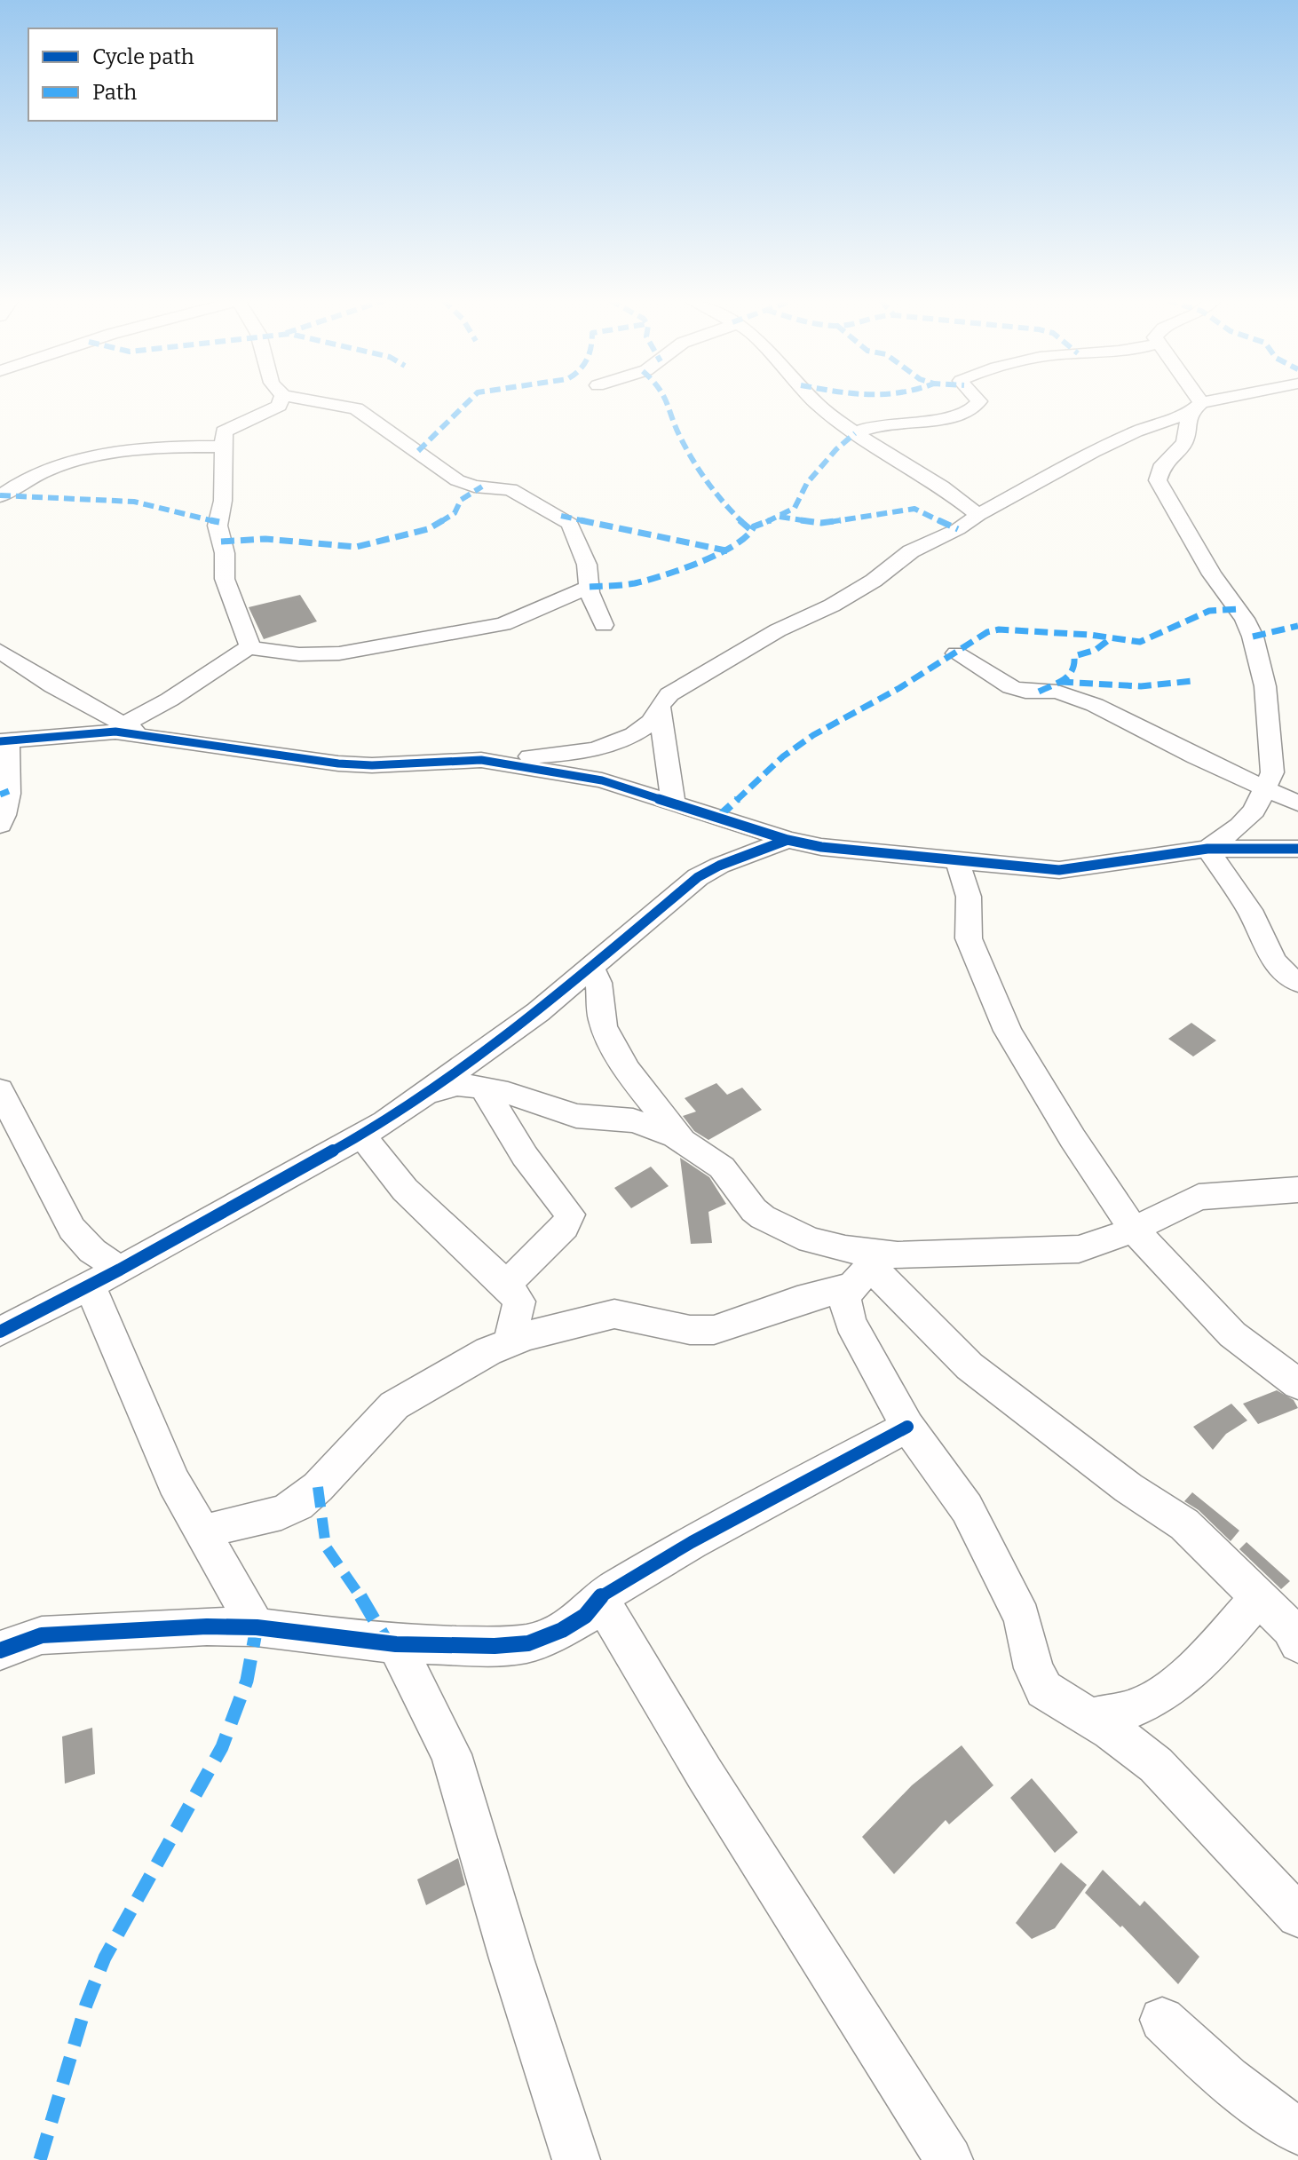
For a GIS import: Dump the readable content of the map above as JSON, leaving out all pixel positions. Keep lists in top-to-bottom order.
{
  "legend": ["Cycle path", "Path"]
}
